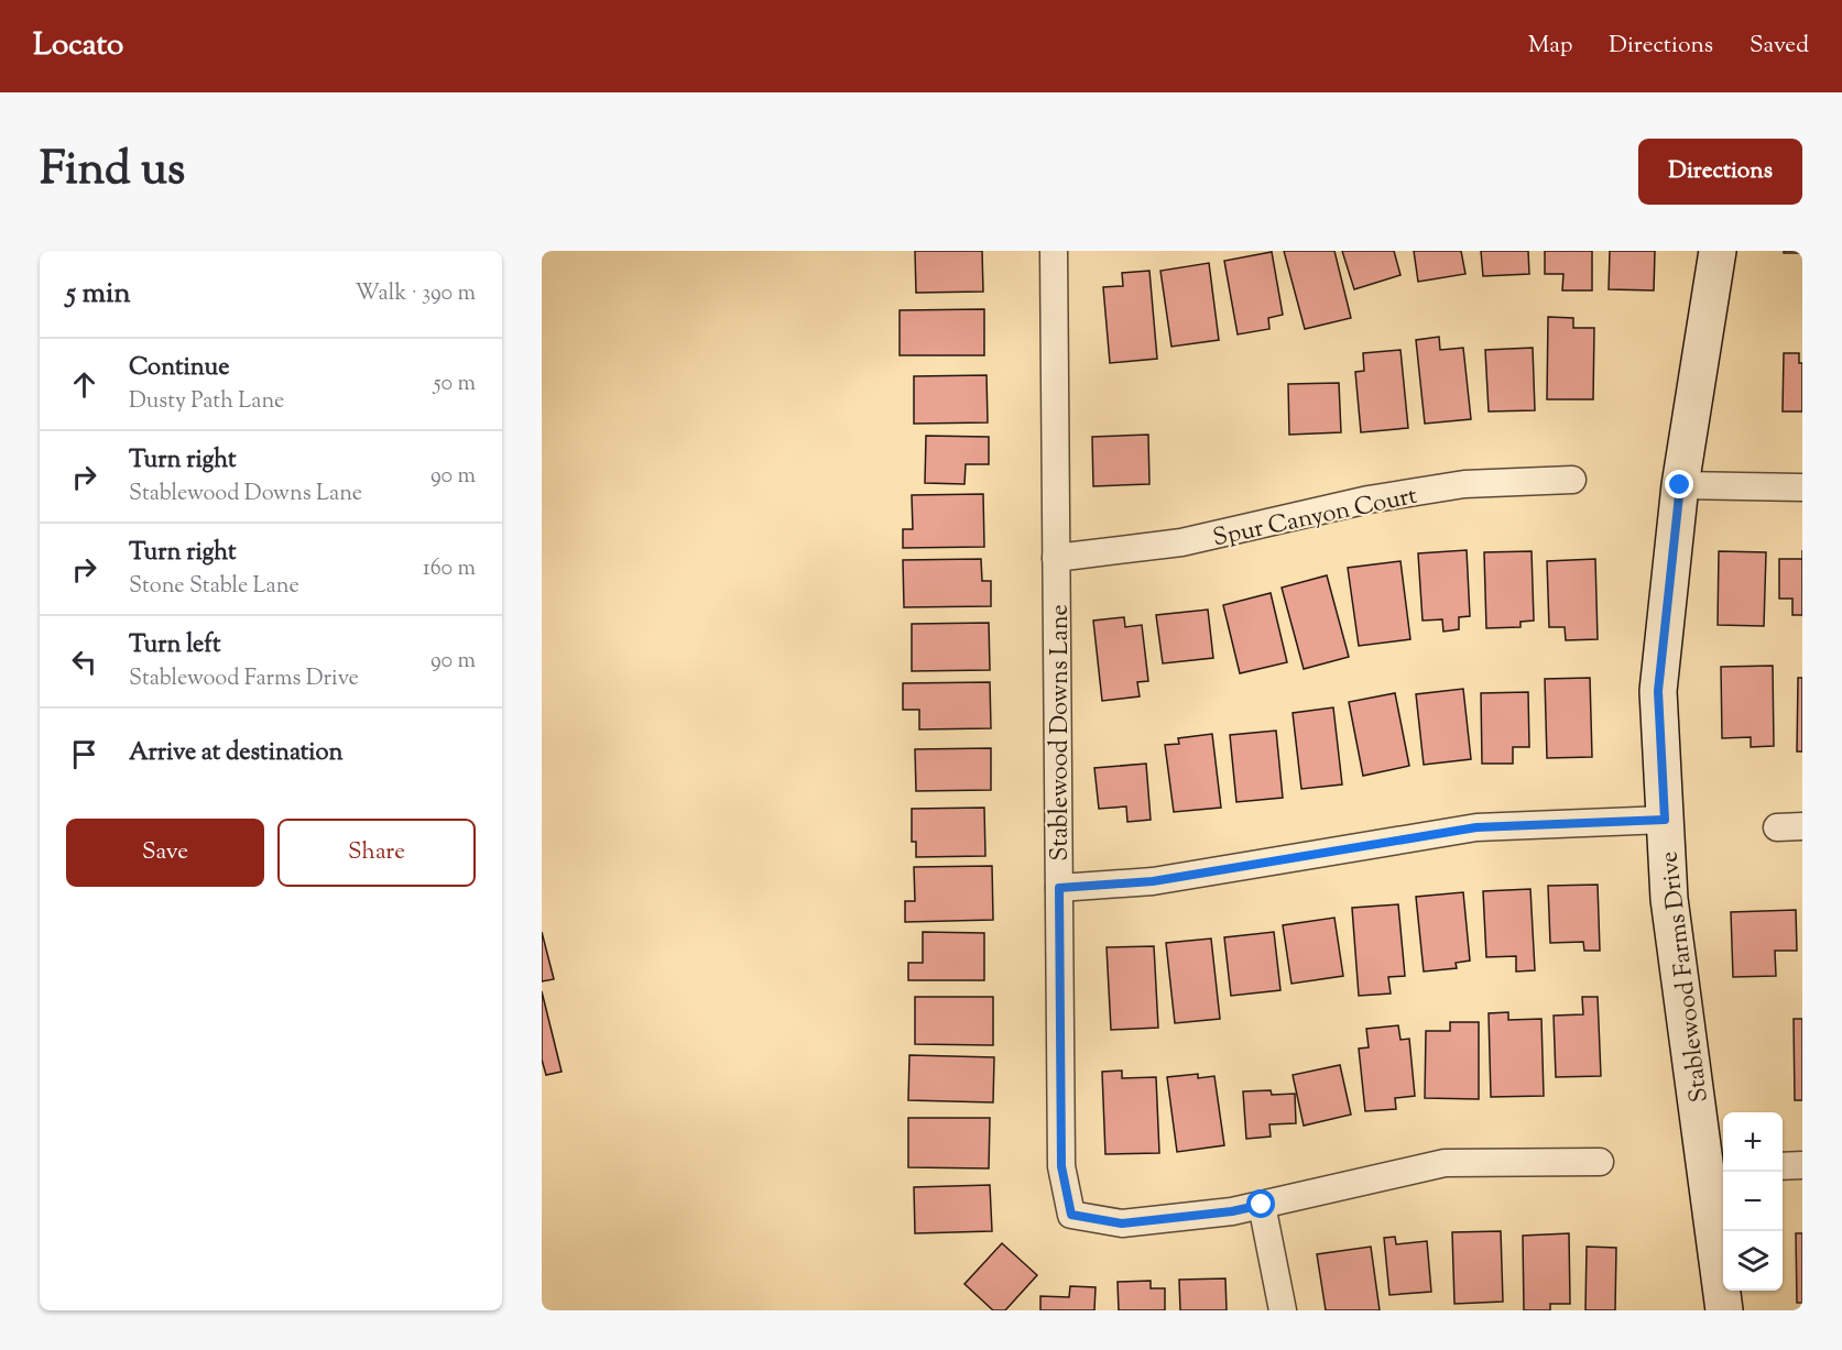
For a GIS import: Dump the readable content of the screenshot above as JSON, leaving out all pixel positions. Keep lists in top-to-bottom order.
{
  "streets": {
    "street": ["Spur Canyon Court", "Stablewood Downs Lane", "Stablewood Farms Drive"]
  },
  "crossings": [
    ["Spur Canyon Court", "Stablewood Downs Lane"]
  ],
  "page": {
    "header": "Locato",
    "nav": ["Map", "Directions", "Saved"],
    "title": "Find us",
    "buttons": [
      "Directions",
      ["Save", "Share"]
    ],
    "heading": ["5 min", "Walk · 390 m"],
    "list": [
      ["Continue", "Dusty Path Lane", "50 m"],
      ["Turn right", "Stablewood Downs Lane", "90 m"],
      ["Turn right", "Stone Stable Lane", "160 m"],
      ["Turn left", "Stablewood Farms Drive", "90 m"],
      "Arrive at destination"
    ],
    "map_buttons": ["+", "−"]
  }
}
